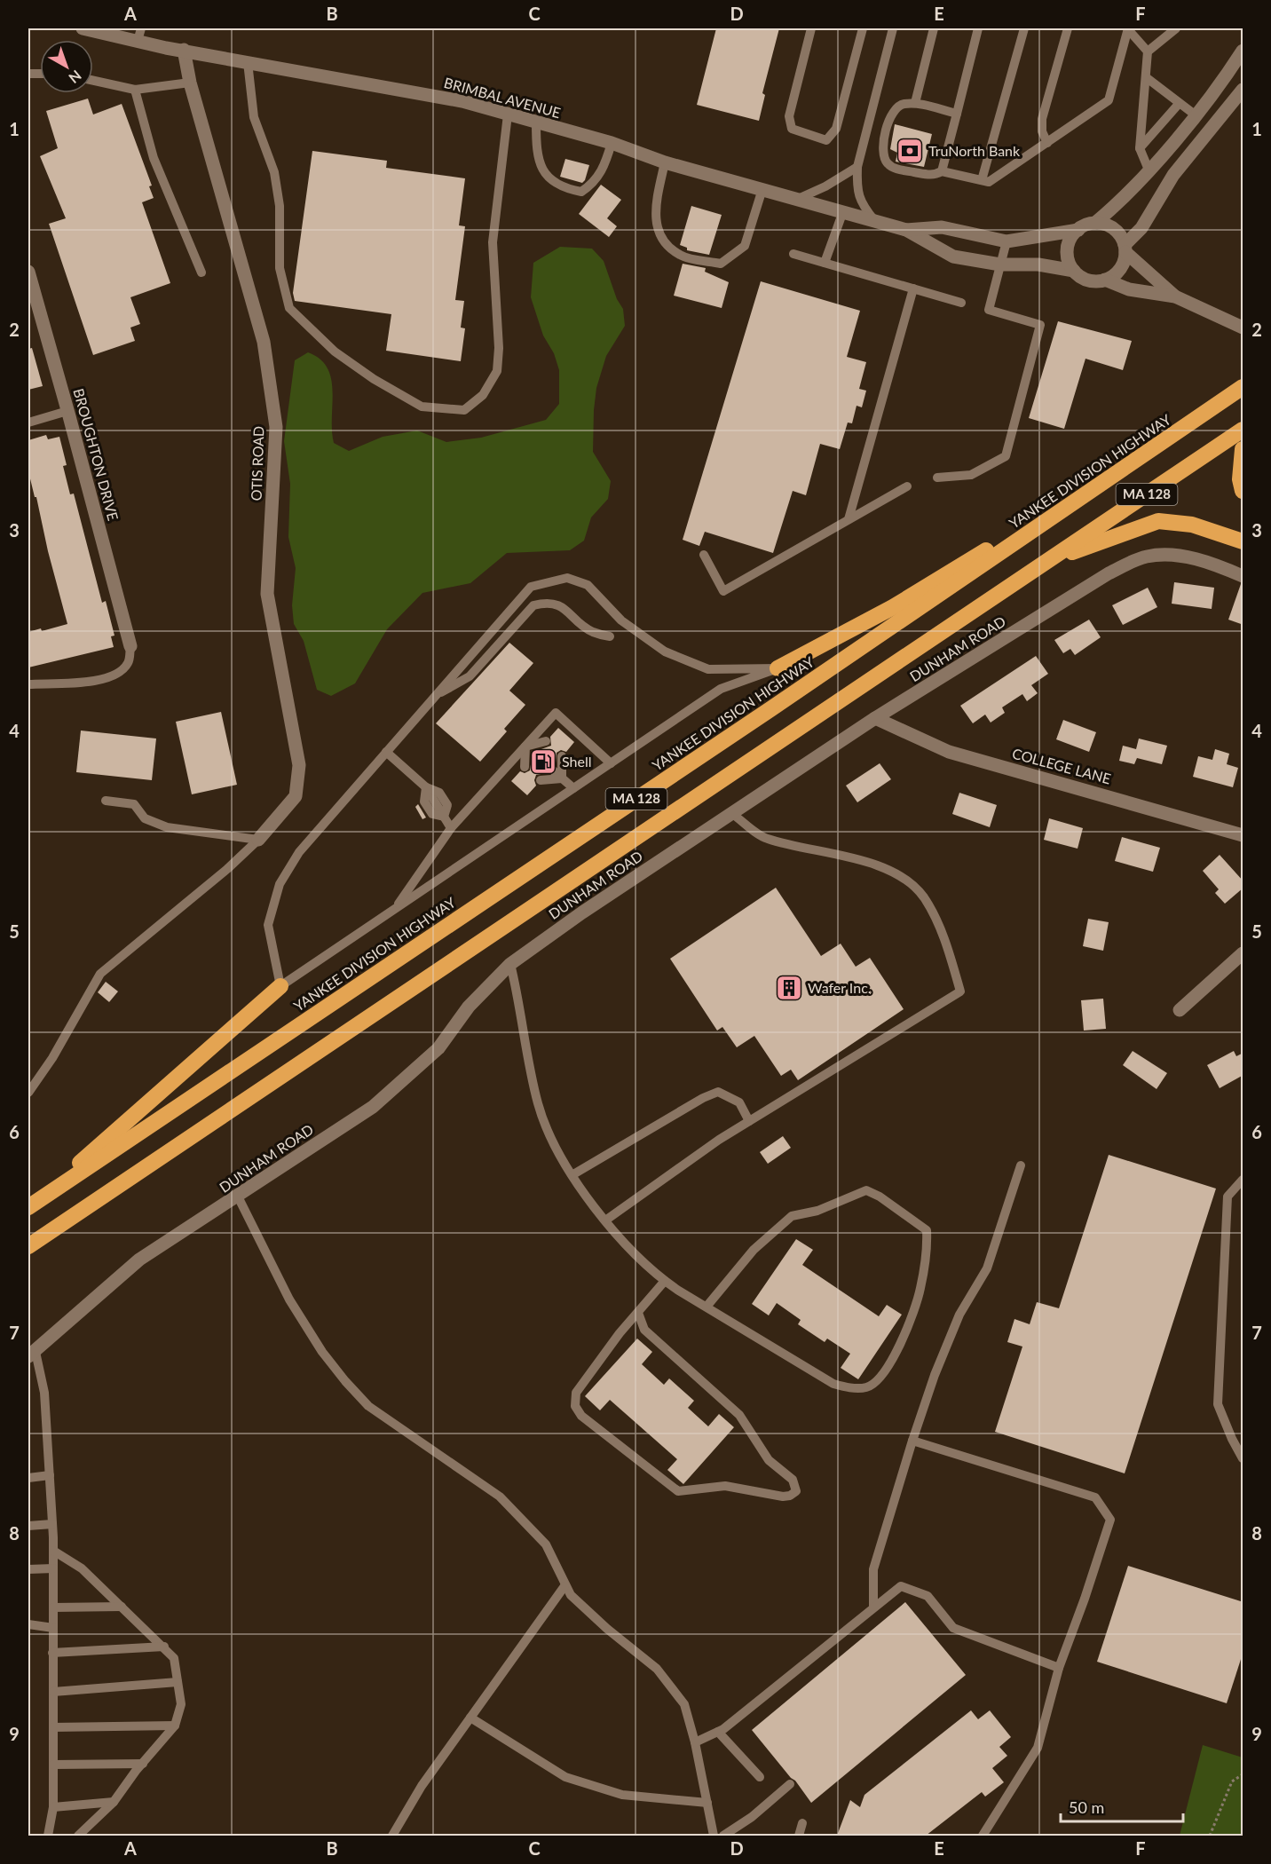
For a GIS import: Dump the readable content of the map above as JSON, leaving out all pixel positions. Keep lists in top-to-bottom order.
{
  "streets": {
    "highway": ["YANKEE DIVISION HIGHWAY", "MA 128"],
    "street": [
      "BRIMBAL AVENUE",
      "BROUGHTON DRIVE",
      "OTIS ROAD",
      "DUNHAM ROAD",
      "COLLEGE LANE"
    ]
  },
  "crossings": [
    ["BRIMBAL AVENUE", "OTIS ROAD"],
    ["DUNHAM ROAD", "COLLEGE LANE"]
  ],
  "places": {
    "bank": ["TruNorth Bank"],
    "fuel station": ["Shell"],
    "building": ["Wafer Inc."]
  },
  "scale_bar": "50 m",
  "north": "bottom right",
  "grid": {
    "columns": [
      "A",
      "B",
      "C",
      "D",
      "E",
      "F"
    ],
    "rows": [
      "1",
      "2",
      "3",
      "4",
      "5",
      "6",
      "7",
      "8",
      "9"
    ]
  }
}
